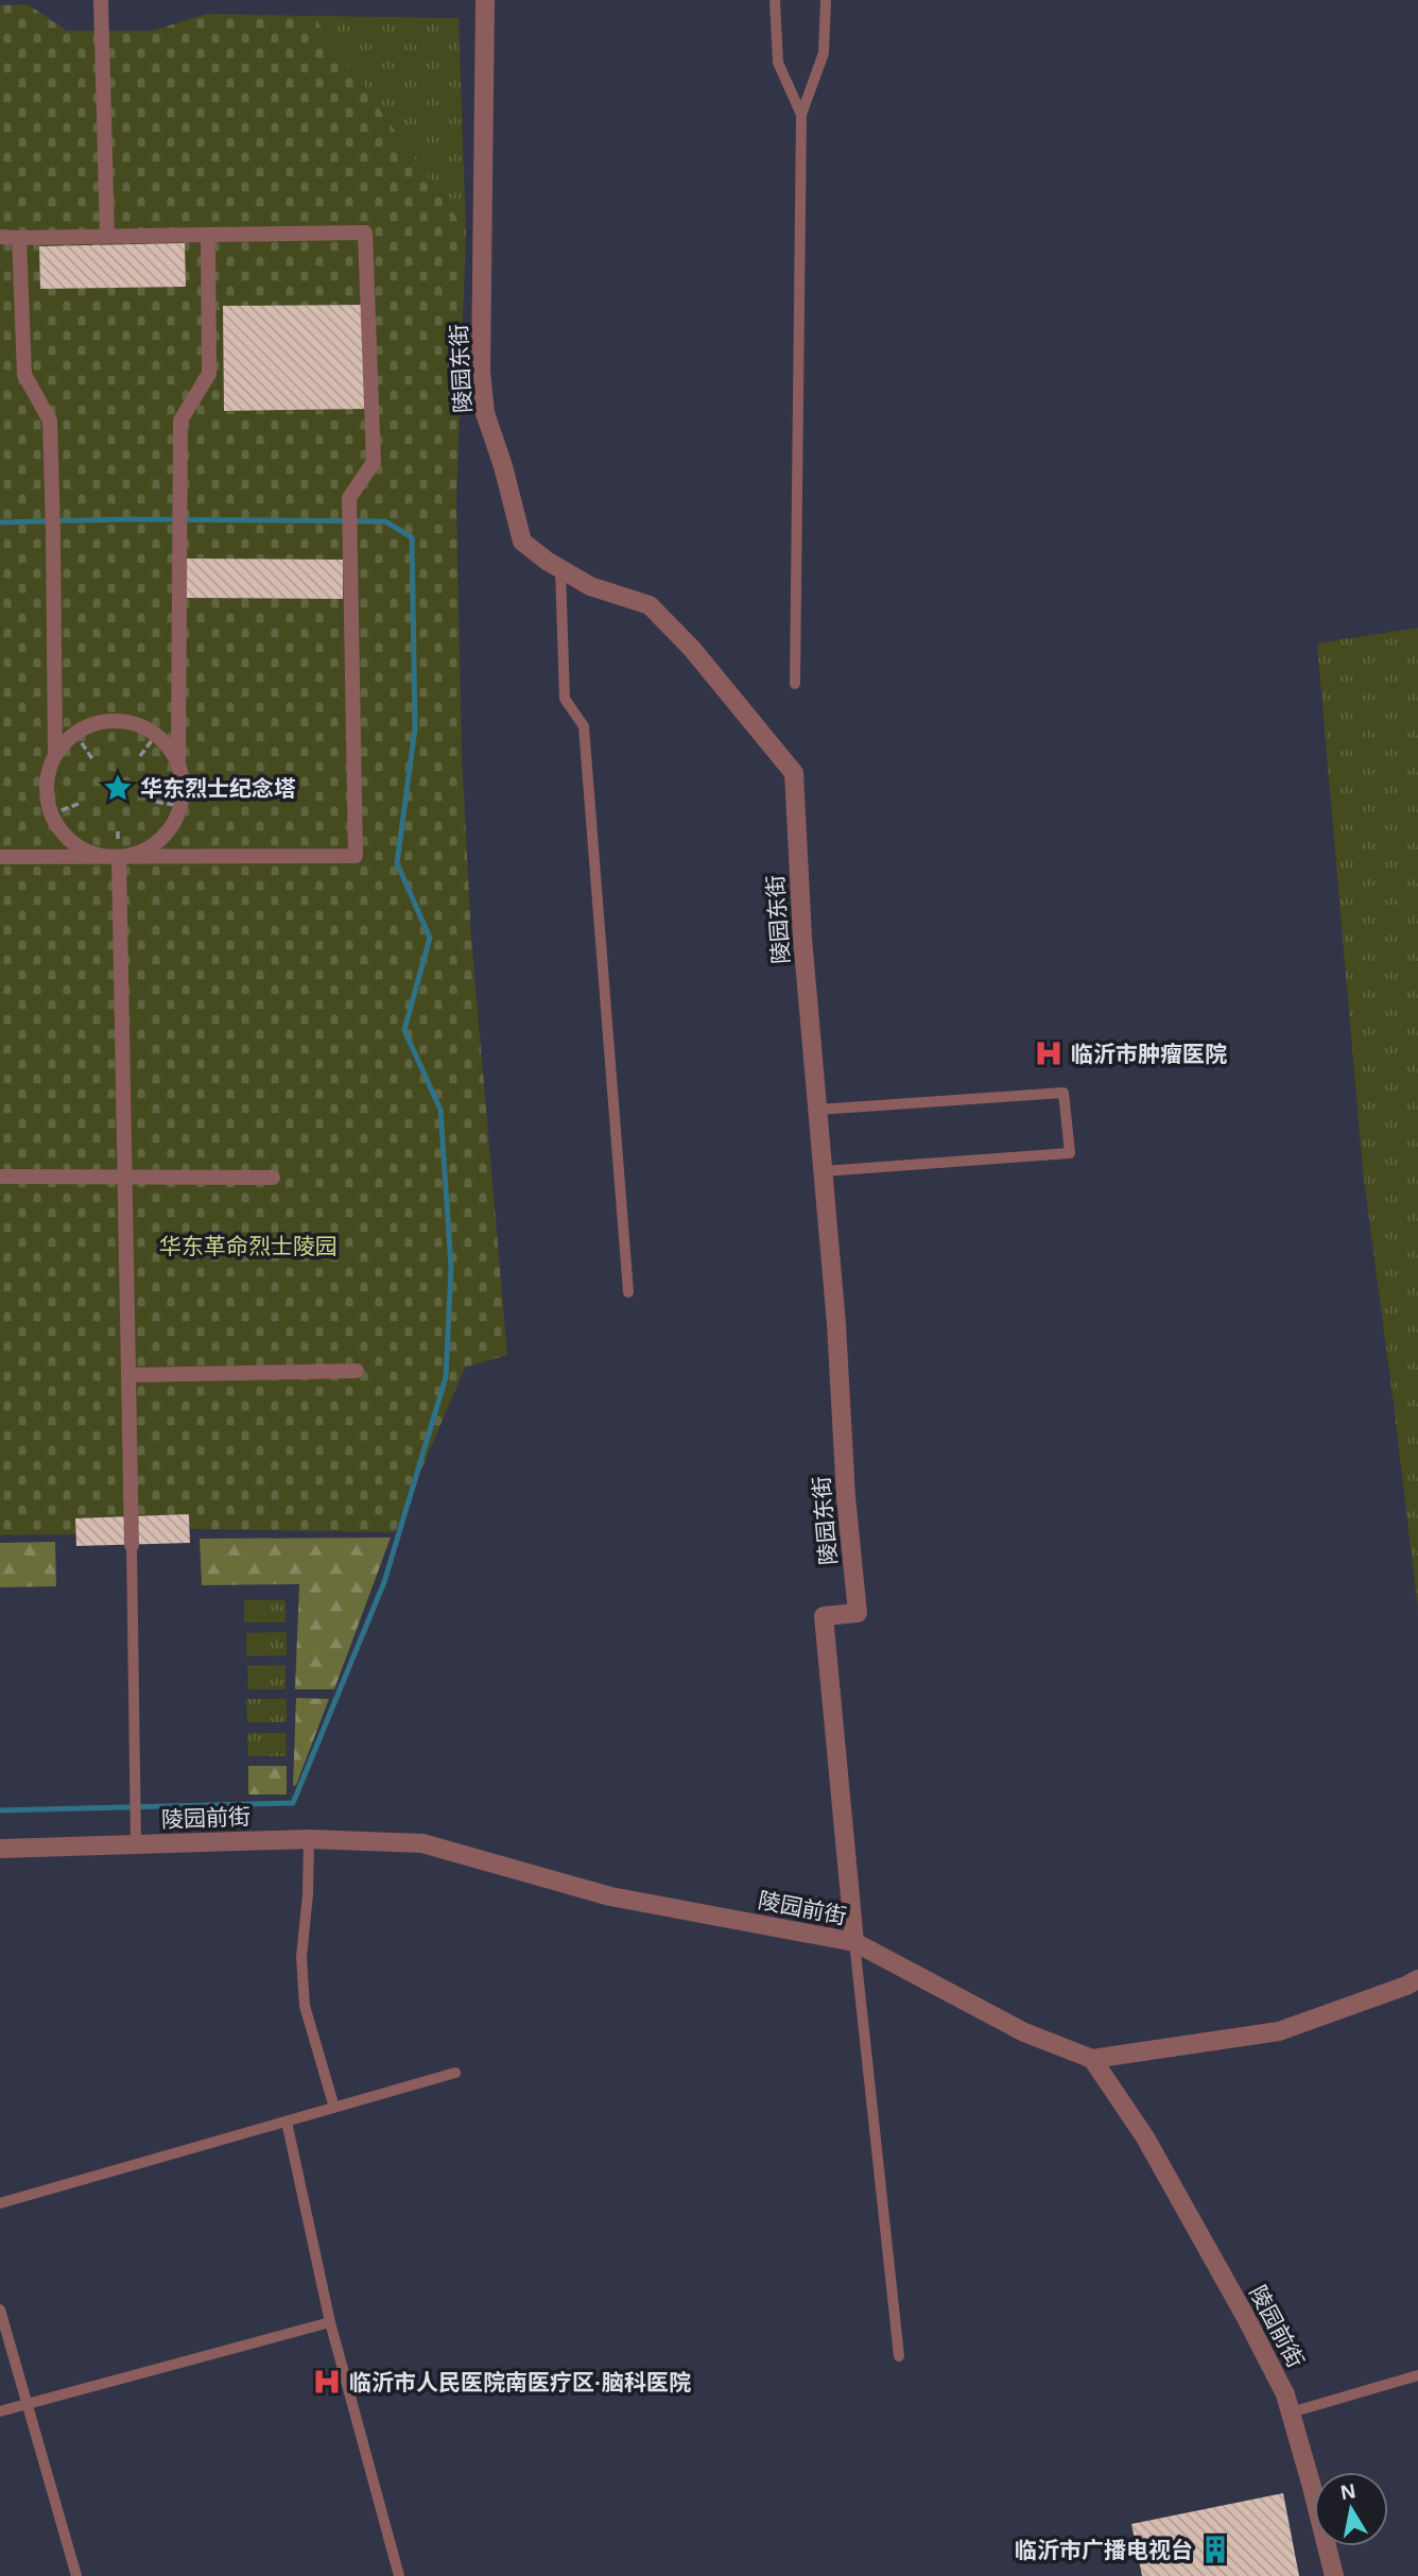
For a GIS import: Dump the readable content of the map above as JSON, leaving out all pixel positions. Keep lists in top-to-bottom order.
{
  "streets": {
    "street": ["陵园东街", "陵园前街"]
  },
  "crossings": [
    ["陵园东街", "陵园前街"]
  ],
  "parks": ["华东革命烈士陵园"],
  "places": {
    "place": ["华东烈士纪念塔"],
    "hospital": ["临沂市肿瘤医院", "临沂市人民医院南医疗区·脑科医院"],
    "building": ["临沂市广播电视台"]
  },
  "north": "top"
}
